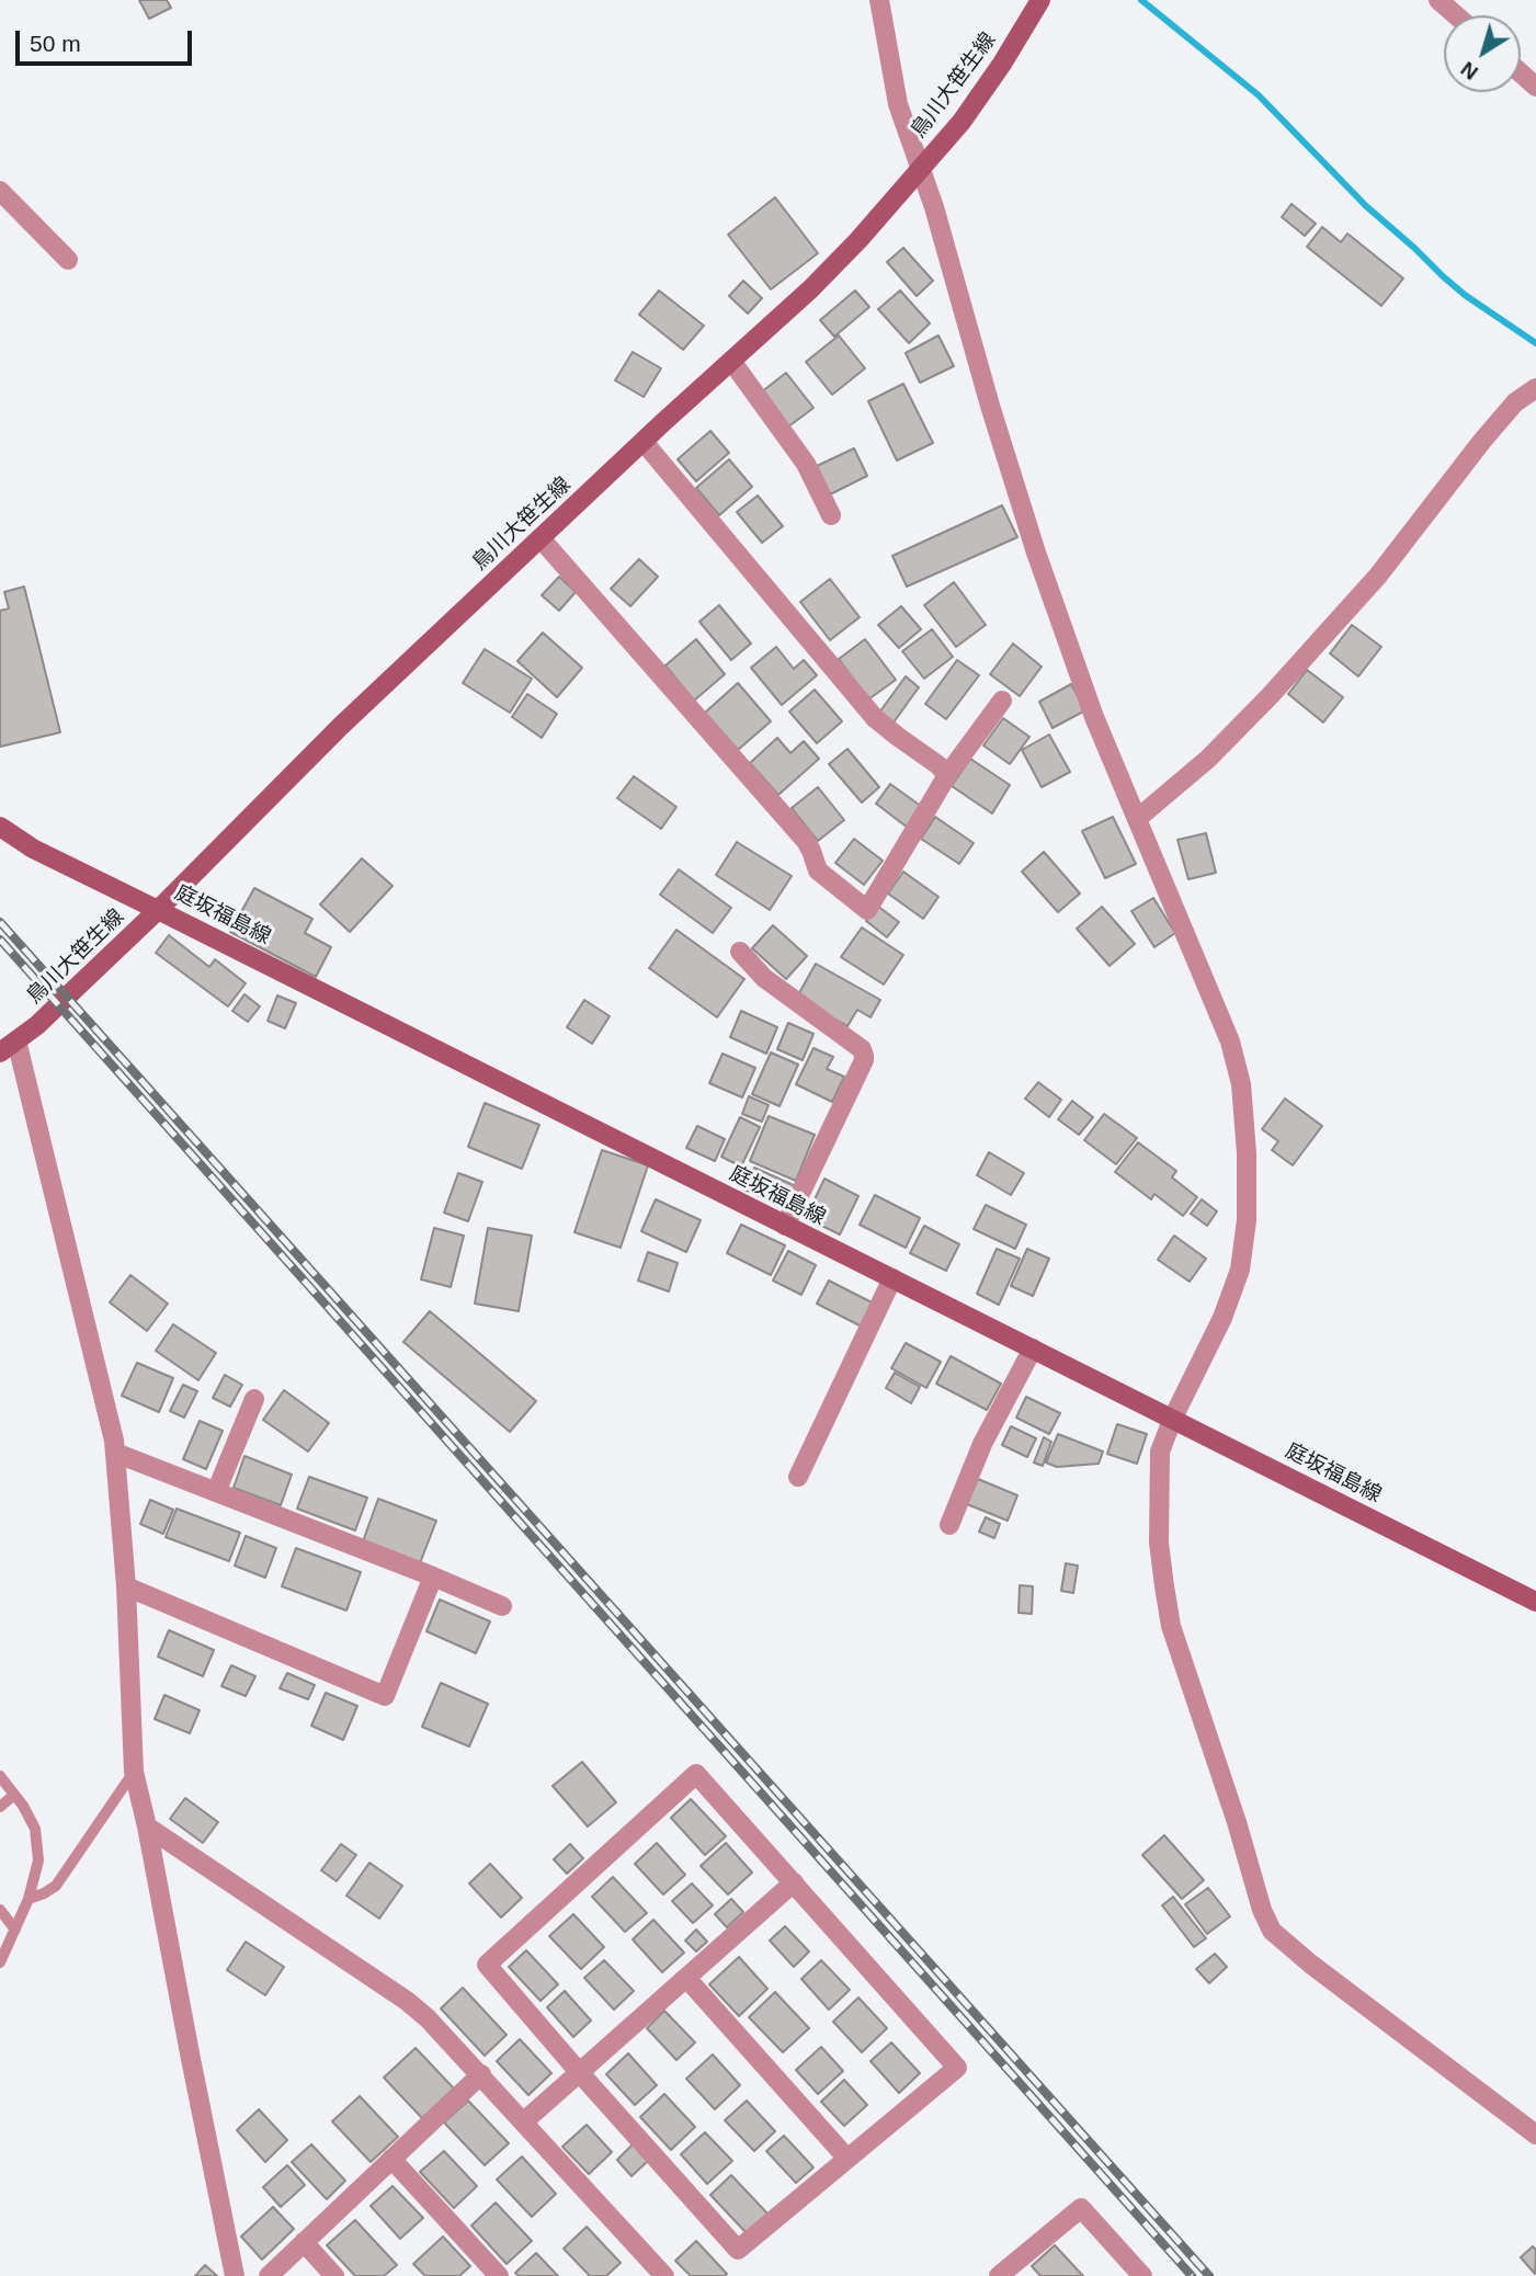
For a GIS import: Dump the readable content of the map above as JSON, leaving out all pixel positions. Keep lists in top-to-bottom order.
{
  "streets": {
    "main road": ["鳥川大笹生線", "庭坂福島線"]
  },
  "crossings": [
    ["鳥川大笹生線", "庭坂福島線"]
  ],
  "scale_bar": "50 m",
  "north": "bottom left"
}
